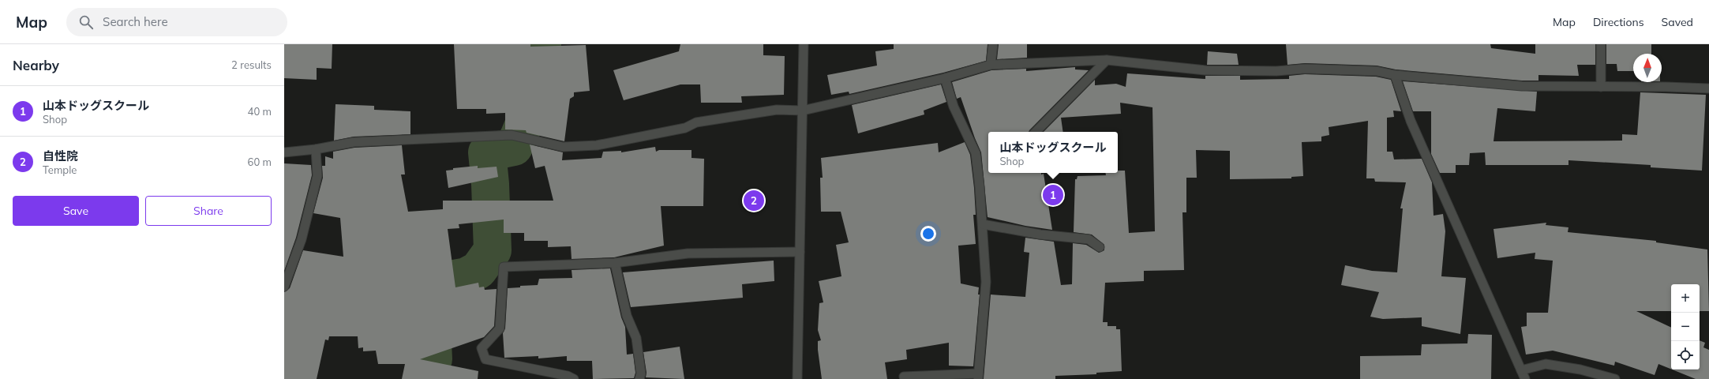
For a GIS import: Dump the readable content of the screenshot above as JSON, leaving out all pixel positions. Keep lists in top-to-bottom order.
{
  "north": "top",
  "page": {
    "header": "Map",
    "search": "Search here",
    "nav": ["Map", "Directions", "Saved"],
    "heading": ["Nearby", "2 results"],
    "list": [
      {
        "mark": "1",
        "name": "山本ドッグスクール",
        "note": "Shop",
        "value": "40 m"
      },
      {
        "mark": "2",
        "name": "自性院",
        "note": "Temple",
        "value": "60 m"
      }
    ],
    "popup": ["山本ドッグスクール", "Shop"],
    "pins": ["1", "2"],
    "buttons": ["Save", "Share"],
    "map_buttons": ["+", "−"]
  }
}
